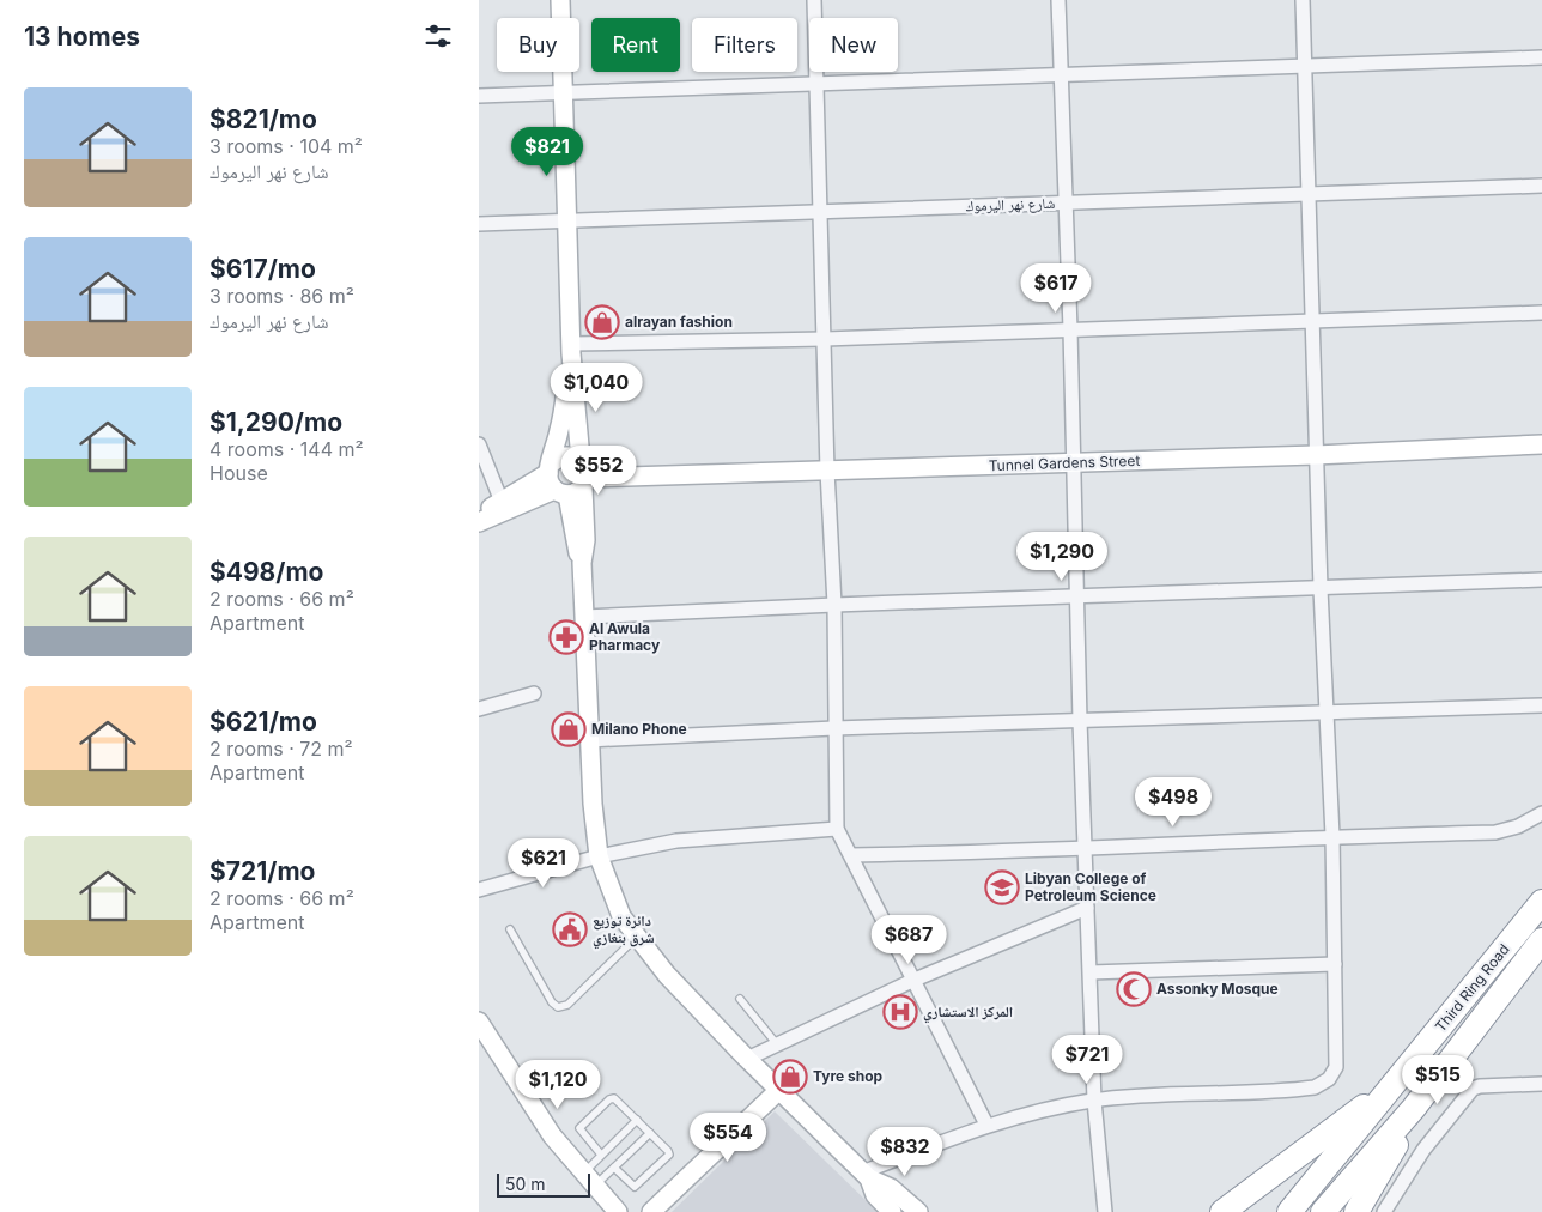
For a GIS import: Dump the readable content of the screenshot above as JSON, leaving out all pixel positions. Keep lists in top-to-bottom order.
{
  "streets": {
    "highway": ["Third Ring Road"],
    "main road": ["Tunnel Gardens Street"],
    "street": ["شارع نهر اليرموك"]
  },
  "places": {
    "shop": ["alrayan fashion", "Milano Phone", "Tyre shop"],
    "pharmacy": ["Al Awula Pharmacy"],
    "school or university": ["Libyan College of Petroleum Science"],
    "public building": ["دائرة توزيع شرق بنغازي"],
    "mosque": ["Assonky Mosque"],
    "hospital": ["المركز الاستشاري"]
  },
  "scale_bar": "50 m",
  "page": {
    "heading": "13 homes",
    "chip": [
      "Buy",
      "Rent",
      "Filters",
      "New"
    ],
    "list": [
      {
        "name": "$821/mo",
        "note": "3 rooms · 104 m² · شارع نهر اليرموك"
      },
      {
        "name": "$617/mo",
        "note": "3 rooms · 86 m² · شارع نهر اليرموك"
      },
      {
        "name": "$1,290/mo",
        "note": "4 rooms · 144 m² · House"
      },
      {
        "name": "$498/mo",
        "note": "2 rooms · 66 m² · Apartment"
      },
      {
        "name": "$621/mo",
        "note": "2 rooms · 72 m² · Apartment"
      },
      {
        "name": "$721/mo",
        "note": "2 rooms · 66 m² · Apartment"
      }
    ],
    "price": [
      "$821",
      "$617",
      "$1,040",
      "$552",
      "$1,290",
      "$498",
      "$621",
      "$687",
      "$721",
      "$515",
      "$1,120",
      "$554",
      "$832"
    ],
    "scale": "50 m"
  }
}
